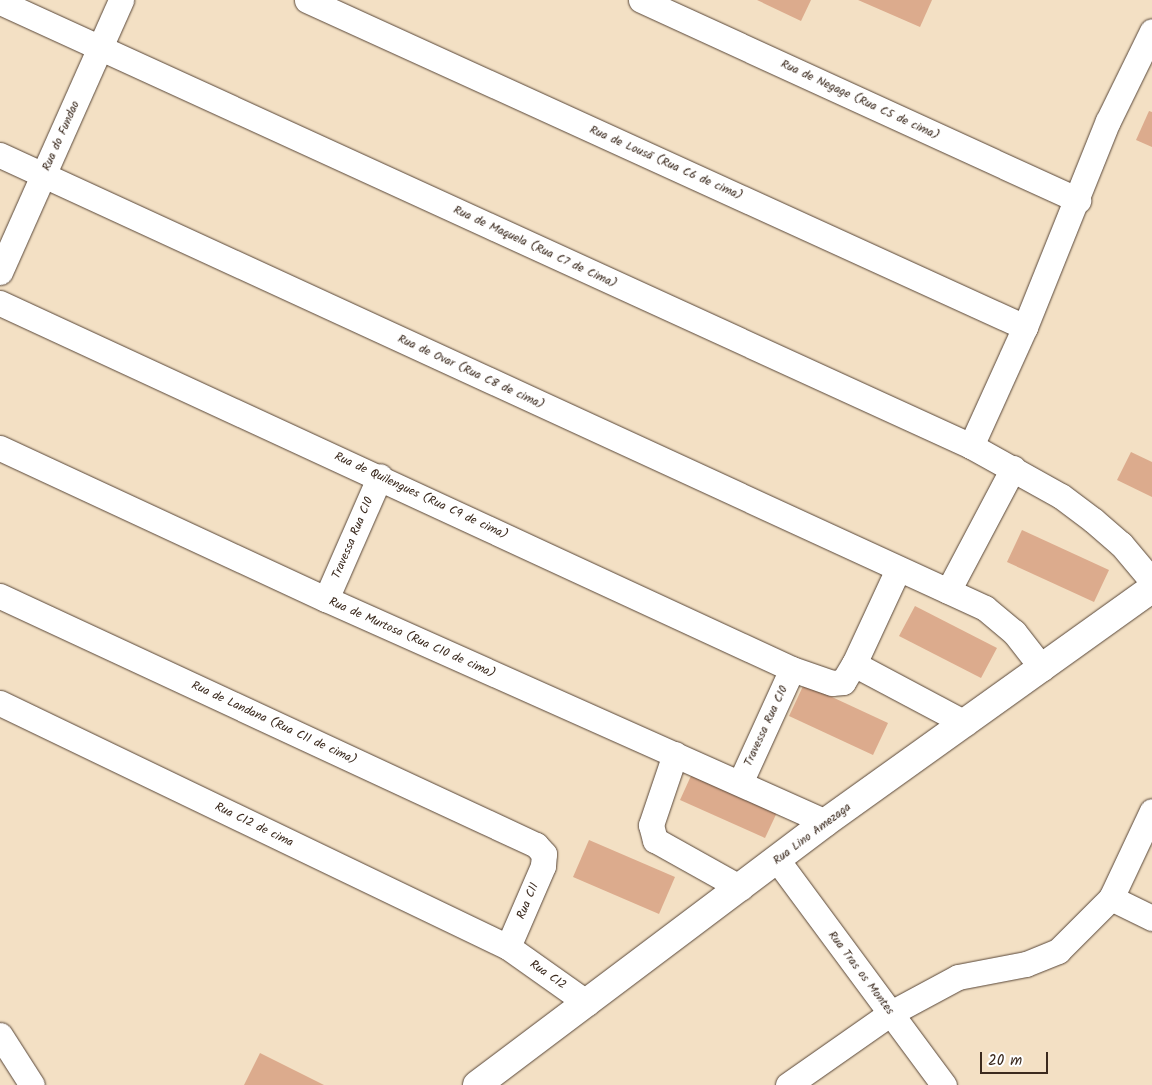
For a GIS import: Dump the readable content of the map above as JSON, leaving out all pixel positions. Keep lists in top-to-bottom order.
{
  "streets": {
    "street": [
      "Rua de Negage (Rua C5 de cima)",
      "Rua do Fundao",
      "Rua de Lousã (Rua C6 de cima)",
      "Rua de Maquela (Rua C7 de Cima)",
      "Rua de Ovar (Rua C8 de cima)",
      "Rua de Quilengues (Rua C9 de cima)",
      "Travessa Rua C10",
      "Rua de Murtosa (Rua C10 de cima)",
      "Rua de Landana (Rua C11 de cima)",
      "Rua C12 de cima",
      "Rua Lino Amezaga",
      "Rua C11",
      "Rua Tras os Montes",
      "Rua C12"
    ]
  },
  "crossings": [
    ["Rua do Fundao", "Rua de Maquela (Rua C7 de Cima)"],
    ["Rua do Fundao", "Rua de Ovar (Rua C8 de cima)"],
    ["Rua de Ovar (Rua C8 de cima)", "Rua Lino Amezaga"],
    ["Rua de Quilengues (Rua C9 de cima)", "Travessa Rua C10"],
    ["Rua de Quilengues (Rua C9 de cima)", "Rua Lino Amezaga"],
    ["Travessa Rua C10", "Rua de Murtosa (Rua C10 de cima)"],
    ["Rua de Murtosa (Rua C10 de cima)", "Rua Lino Amezaga"],
    ["Rua de Landana (Rua C11 de cima)", "Rua C11"],
    ["Rua C12 de cima", "Rua C11"],
    ["Rua C12 de cima", "Rua C12"],
    ["Rua Lino Amezaga", "Rua Tras os Montes"],
    ["Rua Lino Amezaga", "Rua C12"],
    ["Rua C11", "Rua C12"]
  ],
  "scale_bar": "20 m"
}
